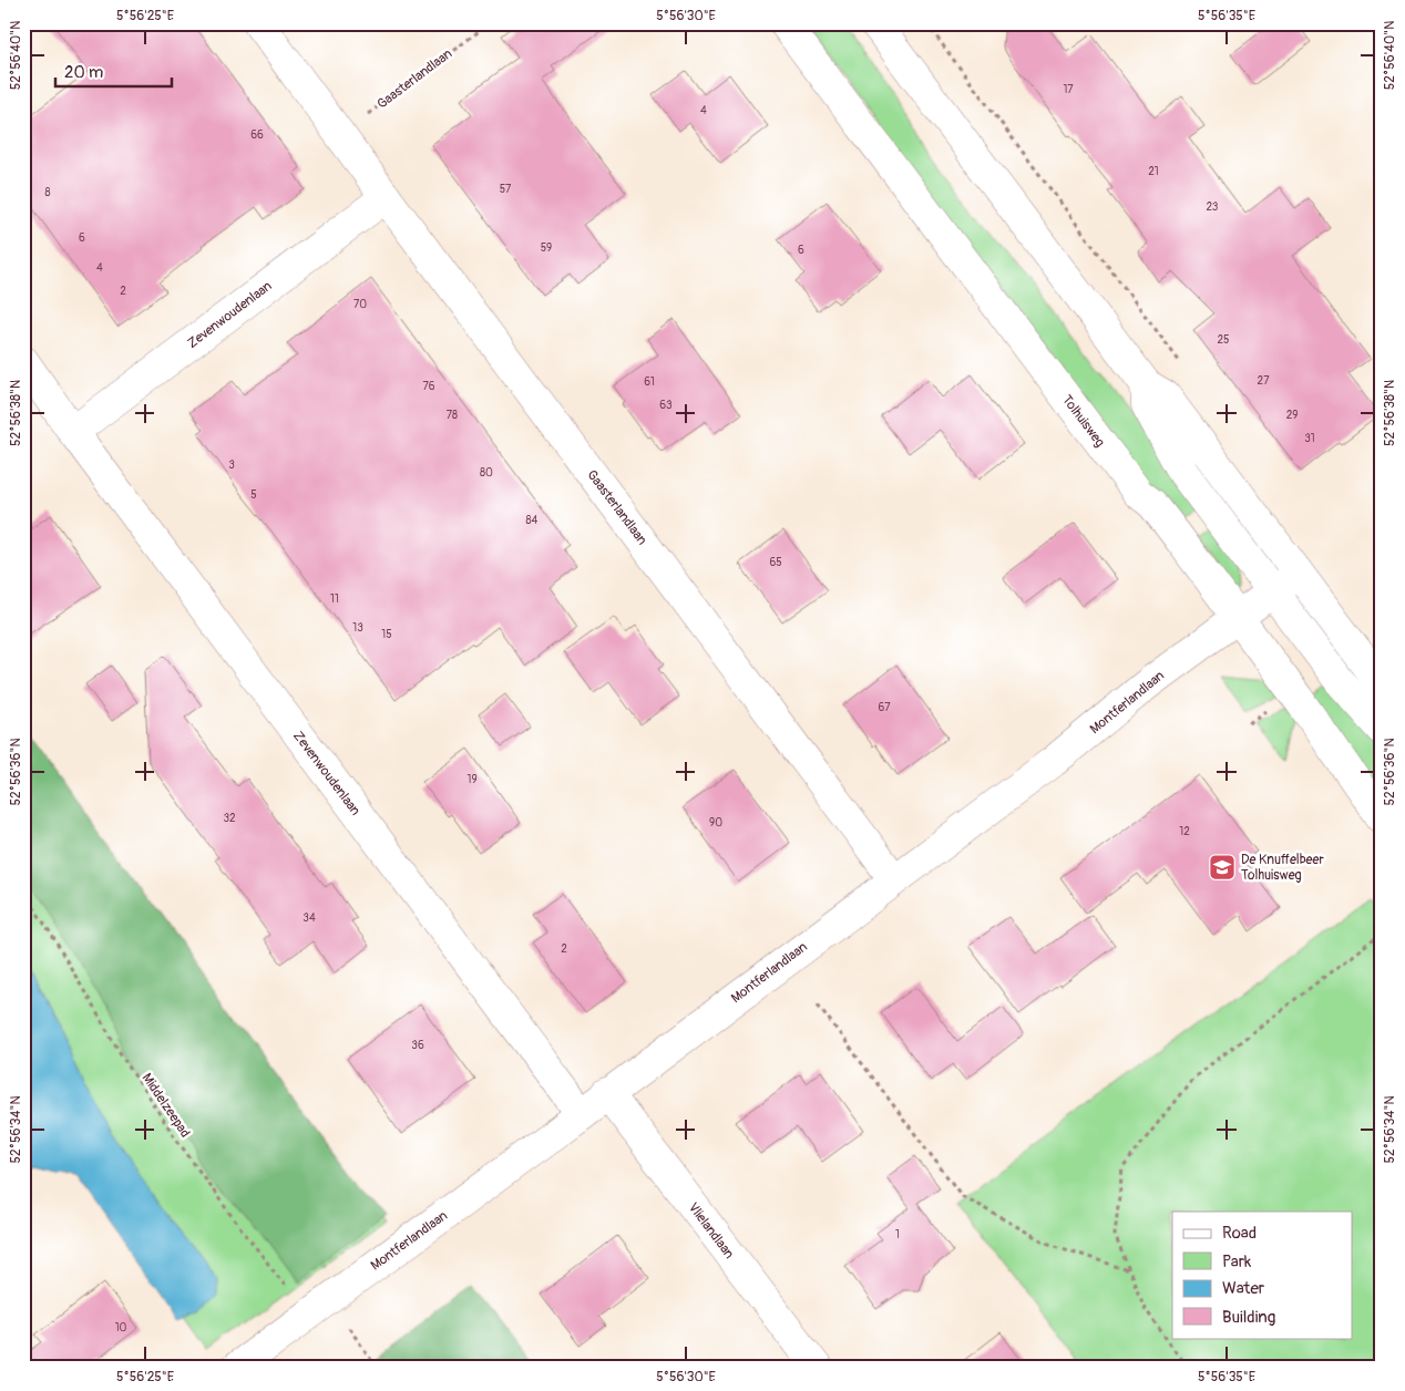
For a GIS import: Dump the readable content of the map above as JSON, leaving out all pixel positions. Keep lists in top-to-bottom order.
{
  "streets": {
    "street": [
      "Gaasterlandlaan",
      "Zevenwoudenlaan",
      "Tolhuisweg",
      "Montferlandlaan",
      "Vlielandlaan"
    ],
    "path": ["Middelzeepad"]
  },
  "crossings": [
    ["Gaasterlandlaan", "Zevenwoudenlaan"],
    ["Gaasterlandlaan", "Montferlandlaan"],
    ["Zevenwoudenlaan", "Montferlandlaan"],
    ["Tolhuisweg", "Montferlandlaan"],
    ["Montferlandlaan", "Middelzeepad"],
    ["Montferlandlaan", "Vlielandlaan"]
  ],
  "places": {
    "school or university": ["De Knuffelbeer Tolhuisweg"]
  },
  "house_numbers": [
    "17",
    "4",
    "66",
    "21",
    "57",
    "8",
    "23",
    "6",
    "59",
    "6",
    "4",
    "2",
    "70",
    "25",
    "27",
    "61",
    "76",
    "63",
    "78",
    "29",
    "31",
    "3",
    "80",
    "5",
    "84",
    "65",
    "11",
    "13",
    "15",
    "67",
    "19",
    "32",
    "90",
    "12",
    "34",
    "2",
    "36",
    "1",
    "10"
  ],
  "legend": [
    "Road",
    "Park",
    "Water",
    "Building"
  ],
  "scale_bar": "20 m",
  "coordinates": [
    "5°56'25\"E",
    "5°56'30\"E",
    "5°56'35\"E",
    "52°56'40\"N",
    "52°56'38\"N",
    "52°56'36\"N",
    "52°56'34\"N"
  ]
}
